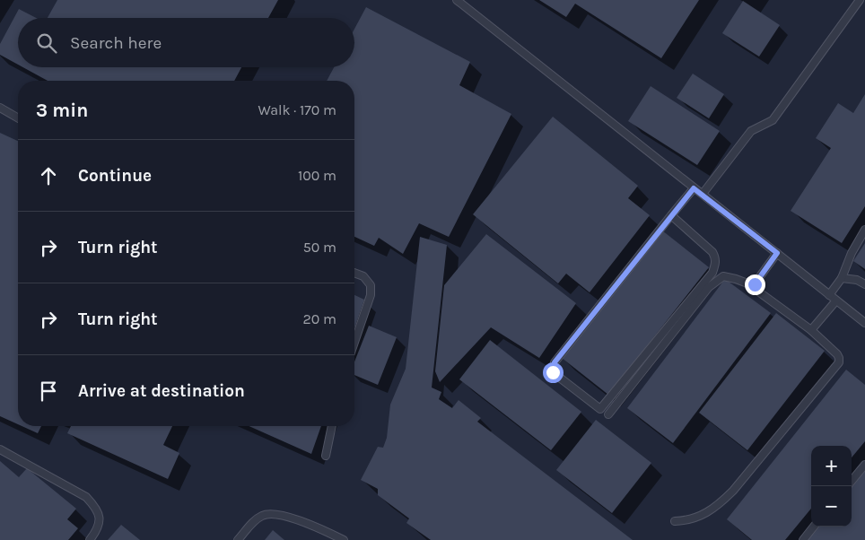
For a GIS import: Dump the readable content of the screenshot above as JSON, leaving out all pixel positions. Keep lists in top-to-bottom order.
{
  "page": {
    "search": "Search here",
    "heading": ["3 min", "Walk · 170 m"],
    "list": [
      ["Continue", "100 m"],
      ["Turn right", "50 m"],
      ["Turn right", "20 m"],
      "Arrive at destination"
    ],
    "map_buttons": ["+", "−"]
  }
}
